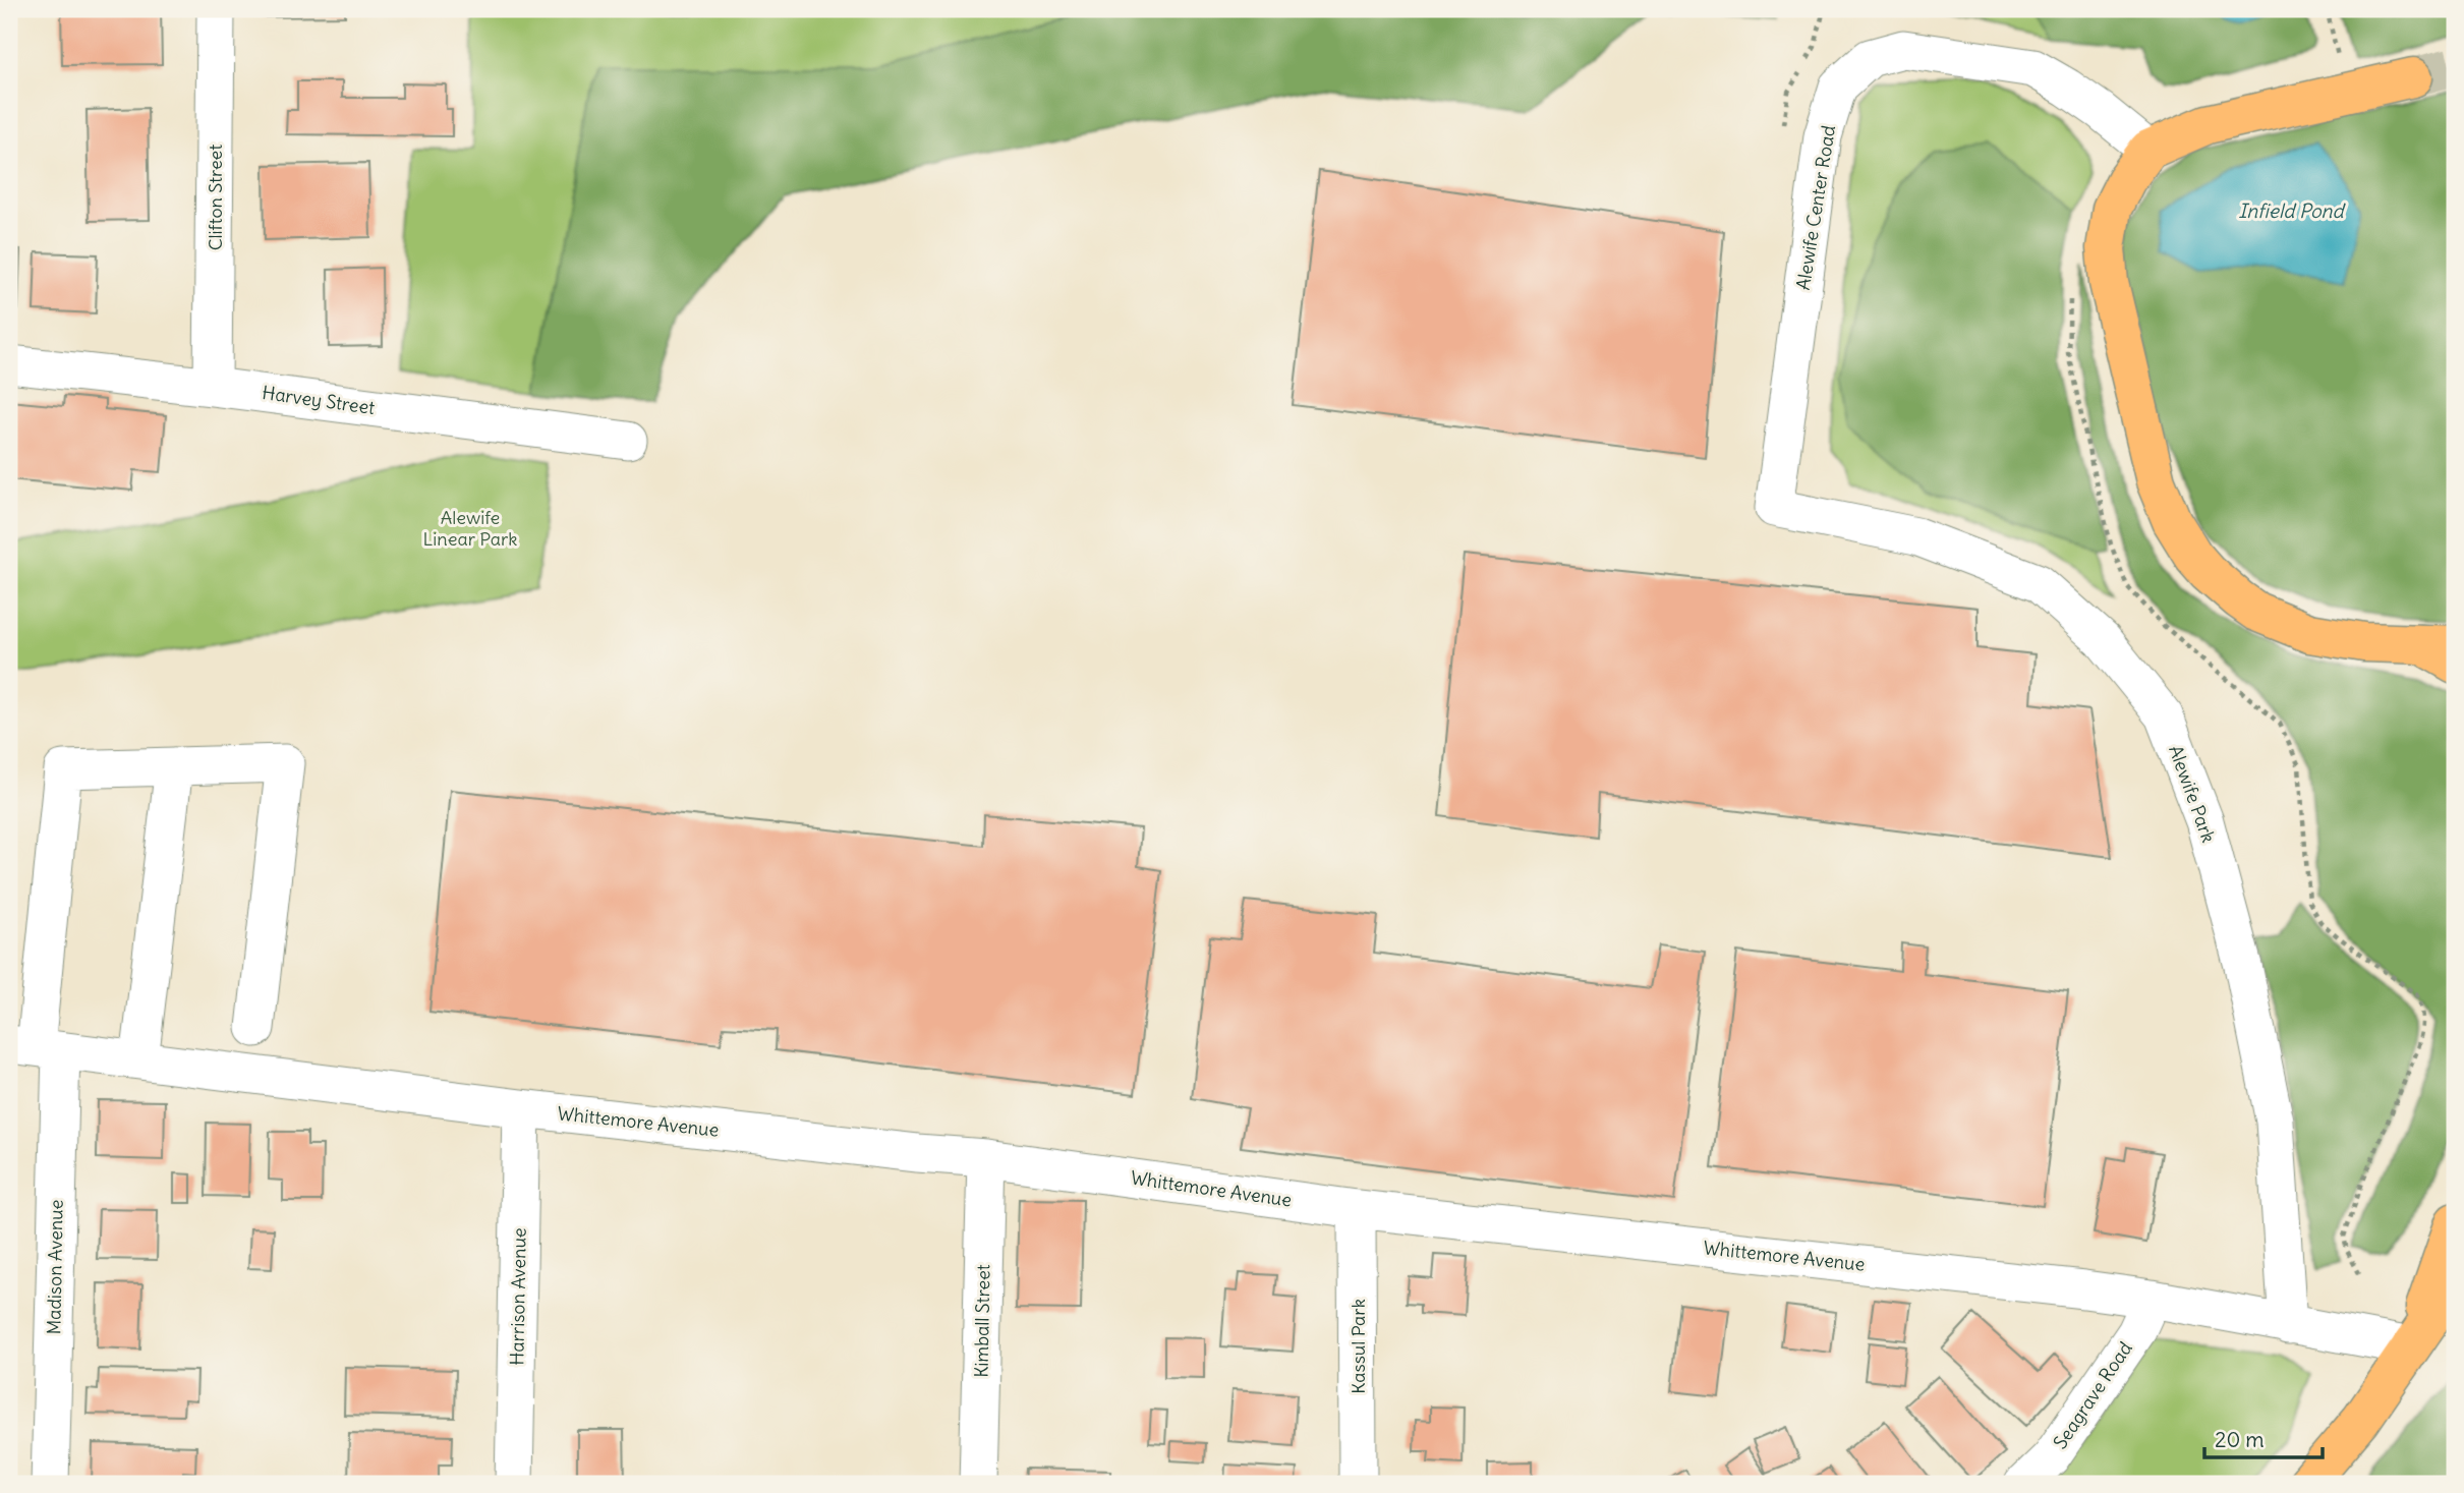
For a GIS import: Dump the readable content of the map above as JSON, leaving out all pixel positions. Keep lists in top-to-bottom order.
{
  "streets": {
    "street": [
      "Clifton Street",
      "Alewife Center Road",
      "Harvey Street",
      "Alewife Park",
      "Whittemore Avenue",
      "Madison Avenue",
      "Harrison Avenue",
      "Kimball Street",
      "Kassul Park",
      "Seagrave Road"
    ]
  },
  "crossings": [
    ["Clifton Street", "Harvey Street"],
    ["Alewife Center Road", "Alewife Park"],
    ["Alewife Park", "Whittemore Avenue"],
    ["Whittemore Avenue", "Madison Avenue"],
    ["Whittemore Avenue", "Harrison Avenue"],
    ["Whittemore Avenue", "Kimball Street"],
    ["Whittemore Avenue", "Kassul Park"],
    ["Whittemore Avenue", "Seagrave Road"]
  ],
  "water": ["Infield Pond"],
  "parks": ["Alewife Linear Park"],
  "scale_bar": "20 m"
}
